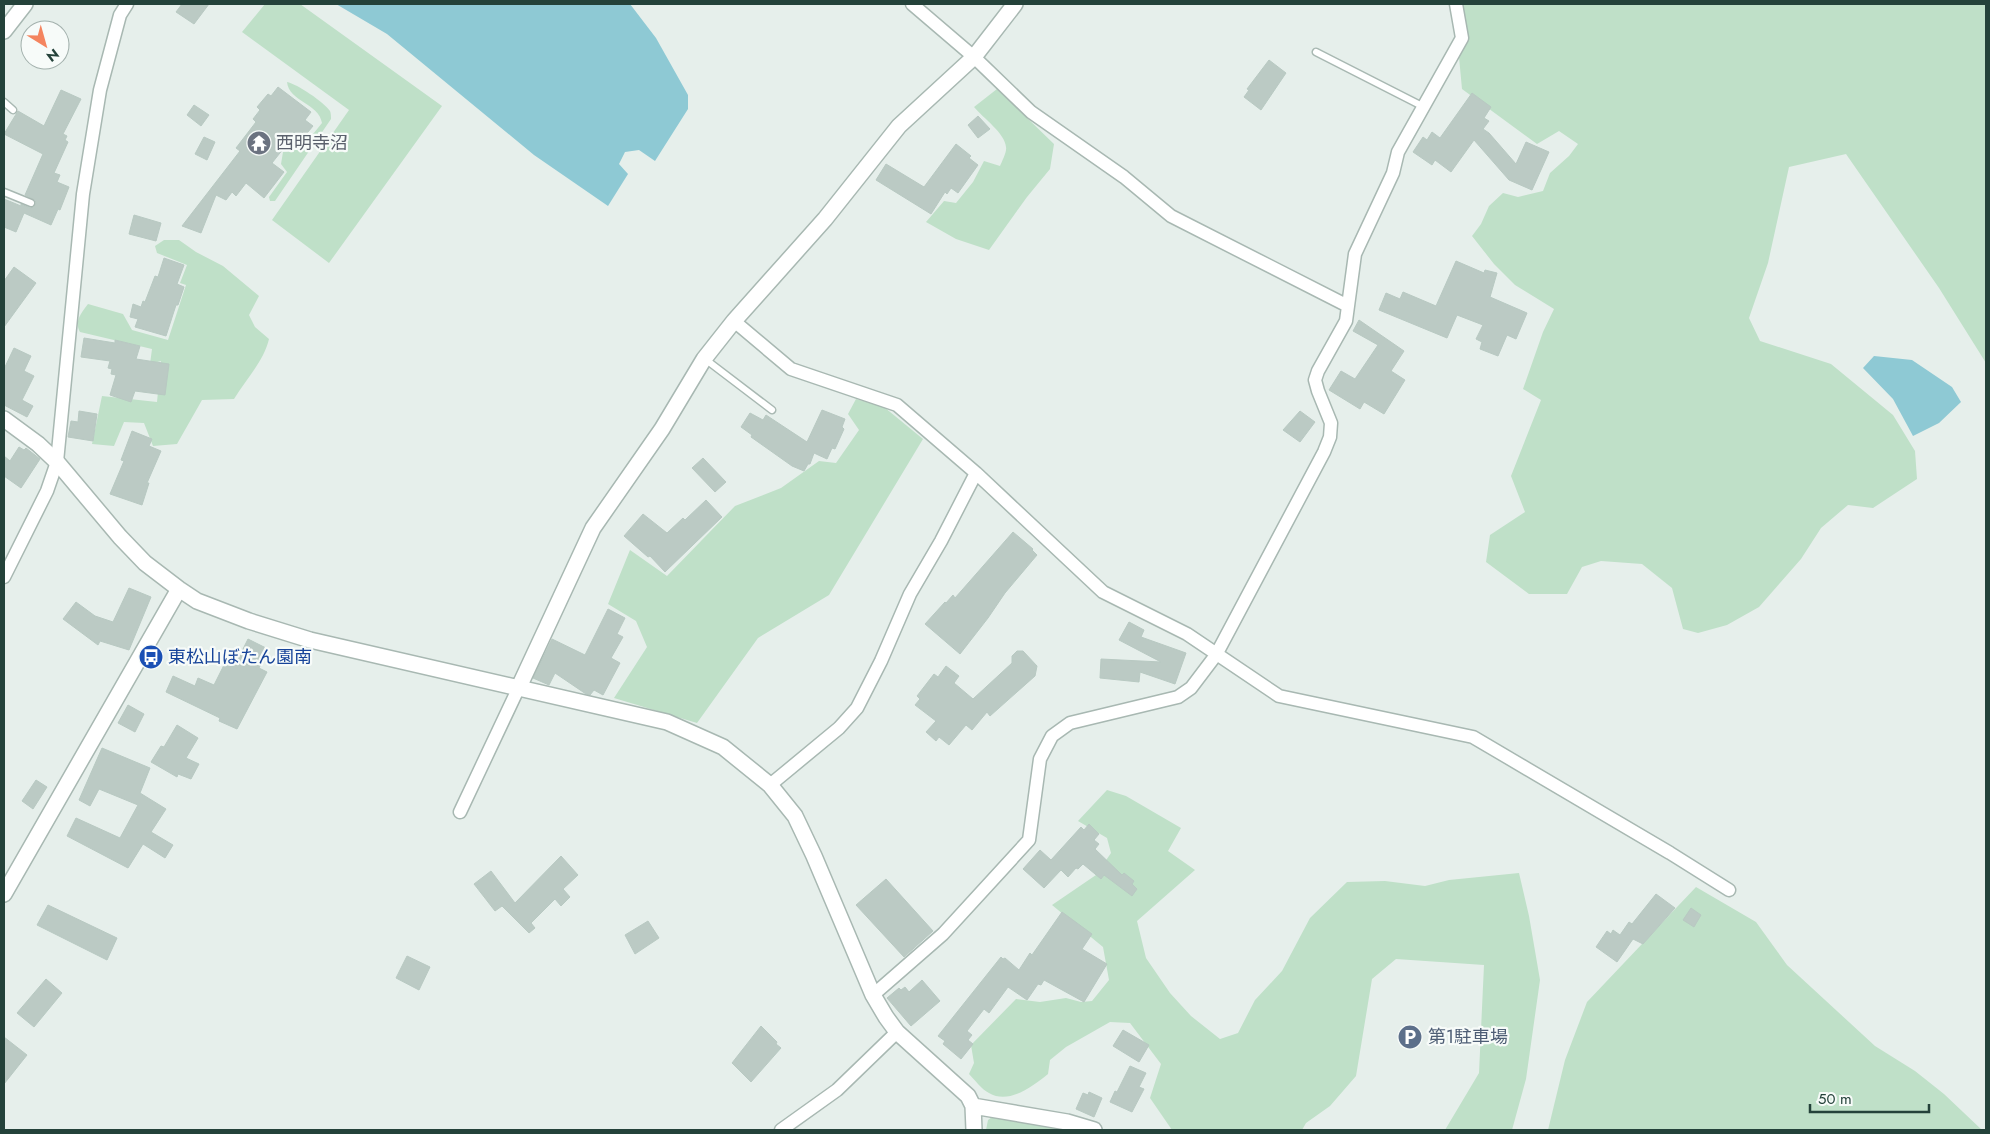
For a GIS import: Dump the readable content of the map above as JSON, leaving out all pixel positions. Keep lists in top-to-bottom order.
{
  "places": {
    "temple": ["西明寺沼"],
    "bus stop": ["東松山ぼたん園南"],
    "parking": ["第1駐車場"]
  },
  "scale_bar": "50 m",
  "north": "bottom right"
}
